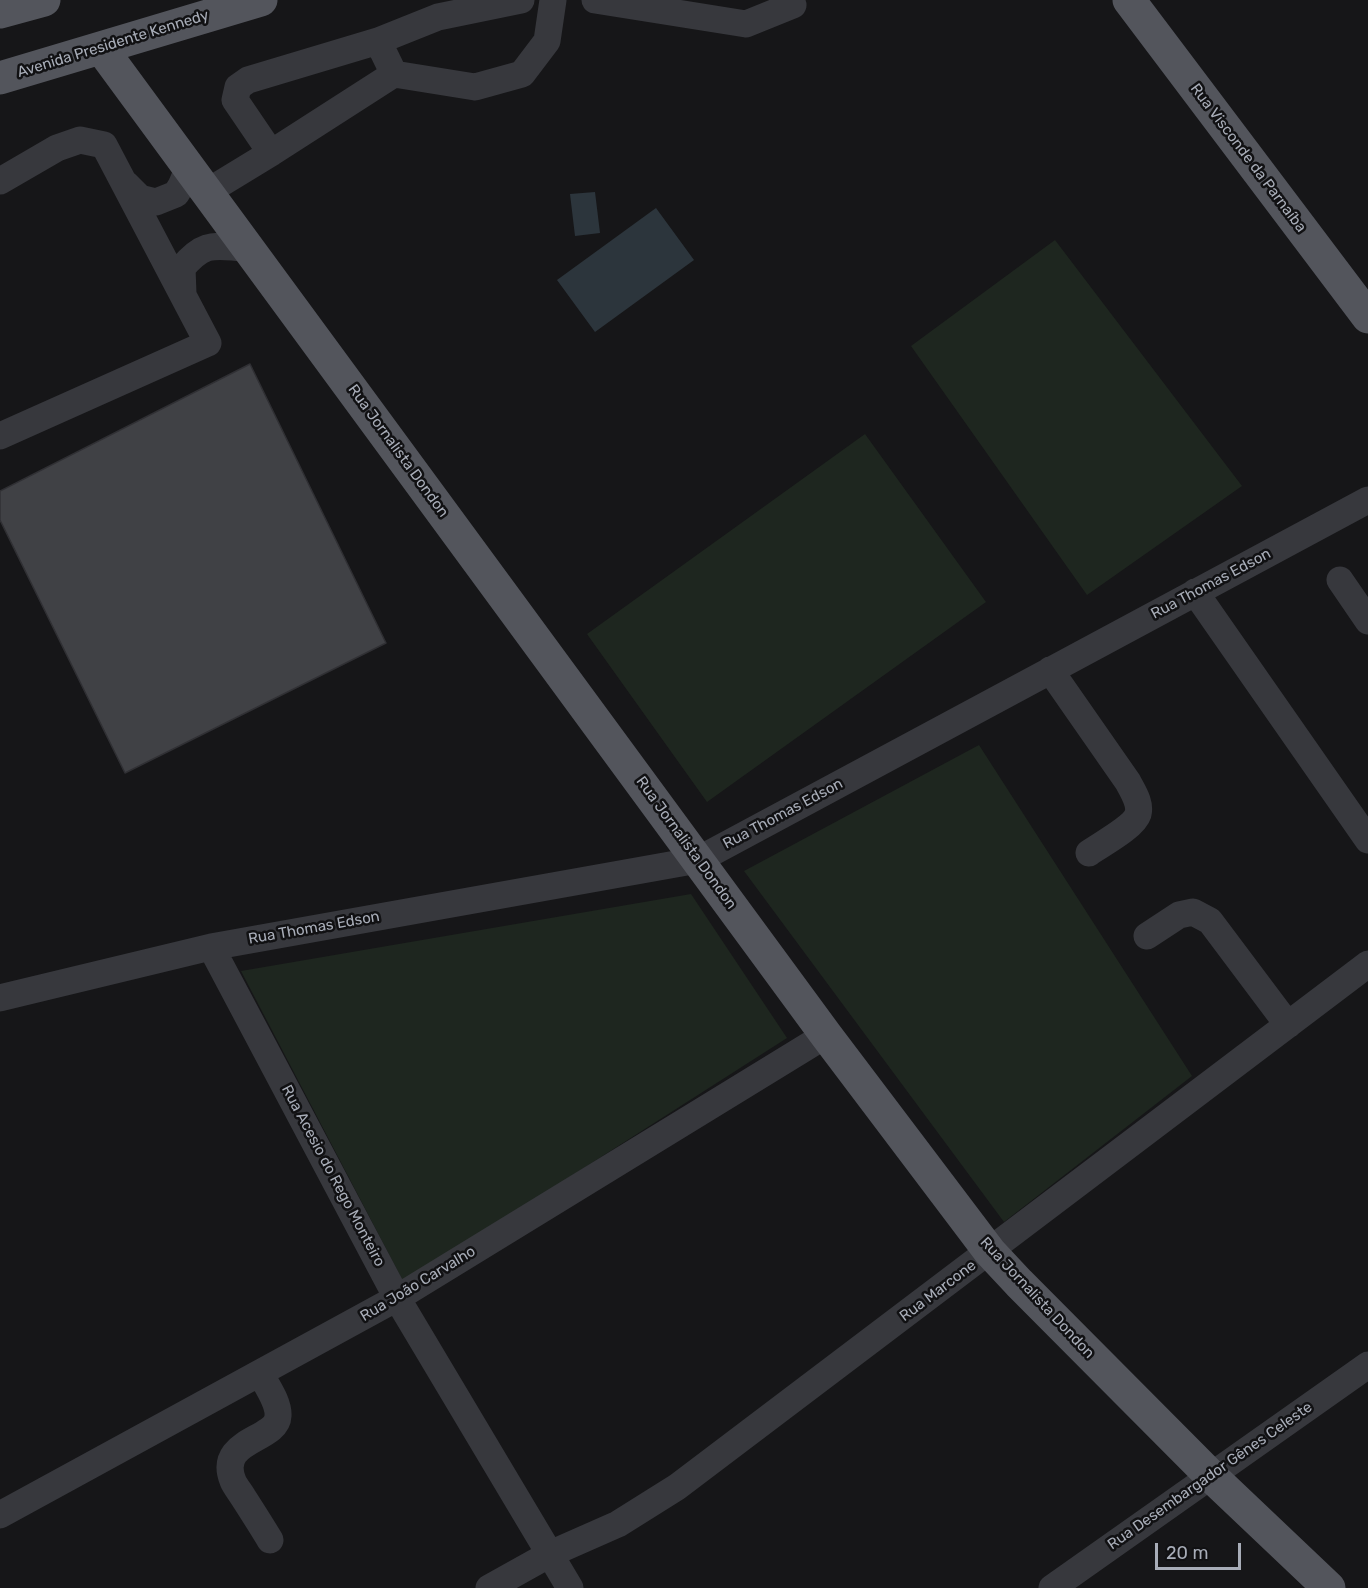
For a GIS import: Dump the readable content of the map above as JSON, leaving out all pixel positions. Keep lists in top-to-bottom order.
{
  "streets": {
    "main road": ["Avenida Presidente Kennedy", "Rua Visconde da Parnaíba", "Rua Jornalista Dondon"],
    "street": [
      "Rua Thomas Edson",
      "Rua Acesio do Rego Monteiro",
      "Rua João Carvalho",
      "Rua Marcone",
      "Rua Desembargador Gênes Celeste"
    ]
  },
  "crossings": [
    ["Avenida Presidente Kennedy", "Rua Jornalista Dondon"],
    ["Rua Jornalista Dondon", "Rua Thomas Edson"],
    ["Rua Jornalista Dondon", "Rua João Carvalho"],
    ["Rua Jornalista Dondon", "Rua Marcone"],
    ["Rua Jornalista Dondon", "Rua Desembargador Gênes Celeste"],
    ["Rua Thomas Edson", "Rua Acesio do Rego Monteiro"],
    ["Rua Acesio do Rego Monteiro", "Rua João Carvalho"],
    ["Rua Acesio do Rego Monteiro", "Rua Marcone"]
  ],
  "scale_bar": "20 m"
}
